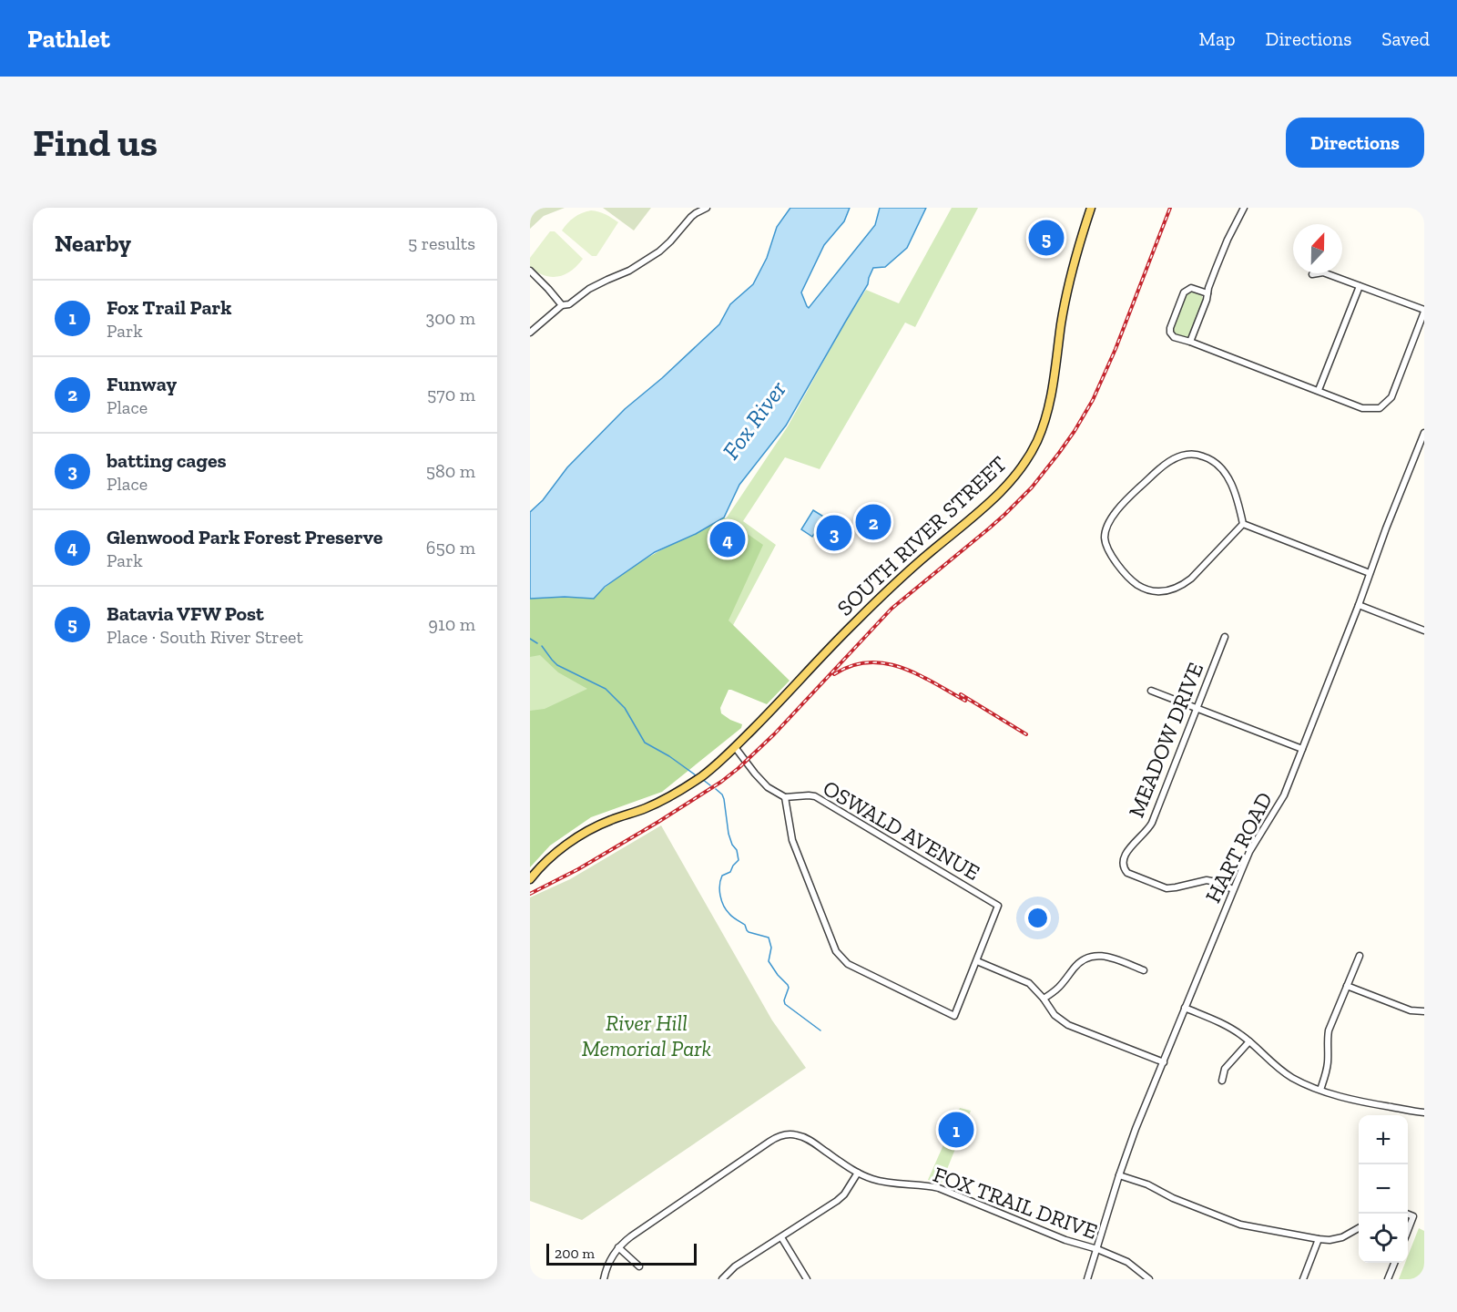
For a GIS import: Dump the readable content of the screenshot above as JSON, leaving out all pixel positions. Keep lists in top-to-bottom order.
{
  "streets": {
    "main road": ["SOUTH RIVER STREET"],
    "street": [
      "MEADOW DRIVE",
      "OSWALD AVENUE",
      "HART ROAD",
      "FOX TRAIL DRIVE"
    ]
  },
  "crossings": [
    ["MEADOW DRIVE", "HART ROAD"],
    ["HART ROAD", "FOX TRAIL DRIVE"]
  ],
  "water": ["Fox River"],
  "parks": ["River Hill Memorial Park"],
  "scale_bar": "200 m",
  "north": "top",
  "page": {
    "header": "Pathlet",
    "nav": ["Map", "Directions", "Saved"],
    "buttons": "Directions",
    "title": "Find us",
    "heading": ["Nearby", "5 results"],
    "pins": [
      "5",
      "2",
      "3",
      "4",
      "1"
    ],
    "list": [
      {
        "mark": "1",
        "name": "Fox Trail Park",
        "note": "Park",
        "value": "300 m"
      },
      {
        "mark": "2",
        "name": "Funway",
        "note": "Place",
        "value": "570 m"
      },
      {
        "mark": "3",
        "name": "batting cages",
        "note": "Place",
        "value": "580 m"
      },
      {
        "mark": "4",
        "name": "Glenwood Park Forest Preserve",
        "note": "Park",
        "value": "650 m"
      },
      {
        "mark": "5",
        "name": "Batavia VFW Post",
        "note": "Place · South River Street",
        "value": "910 m"
      }
    ],
    "map_buttons": ["+", "−"],
    "scale": "200 m"
  }
}
